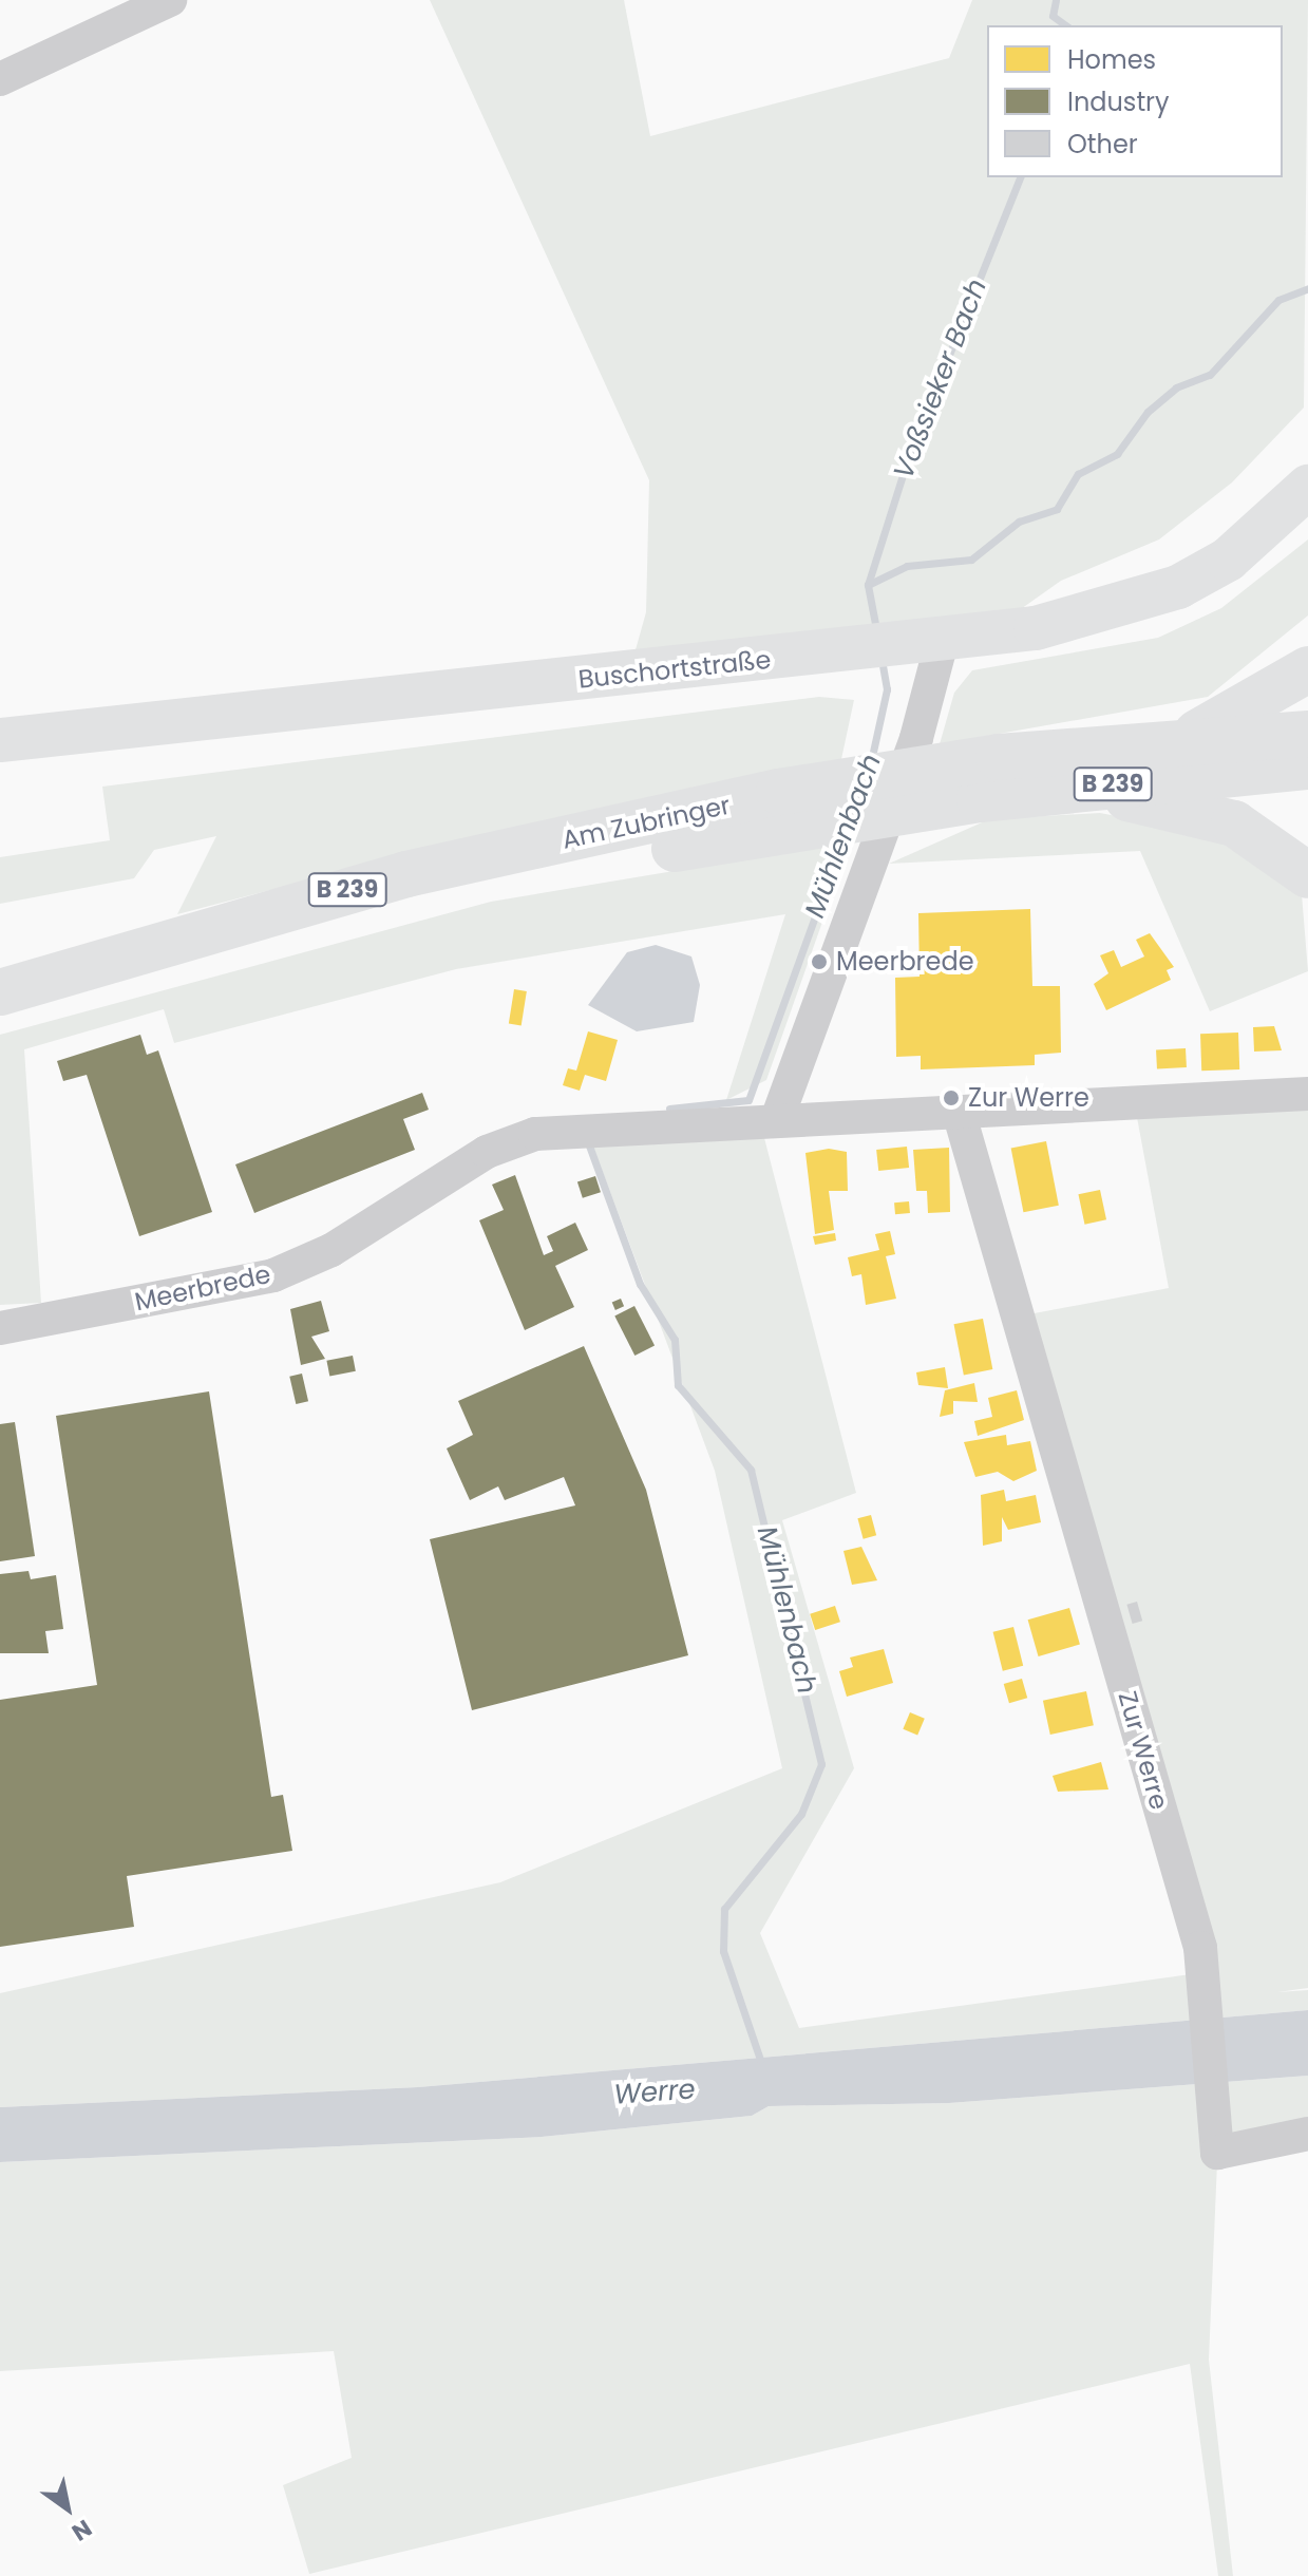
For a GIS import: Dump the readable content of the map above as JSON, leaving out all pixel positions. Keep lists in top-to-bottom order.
{
  "streets": {
    "highway": ["B 239", "Am Zubringer"],
    "main road": ["Buschortstraße"],
    "street": ["Meerbrede", "Zur Werre"]
  },
  "crossings": [
    ["Meerbrede", "Zur Werre"]
  ],
  "water": ["Voßsieker Bach", "Mühlenbach", "Werre"],
  "places": ["Meerbrede", "Zur Werre"],
  "legend": ["Homes", "Industry", "Other"],
  "north": "bottom right"
}
